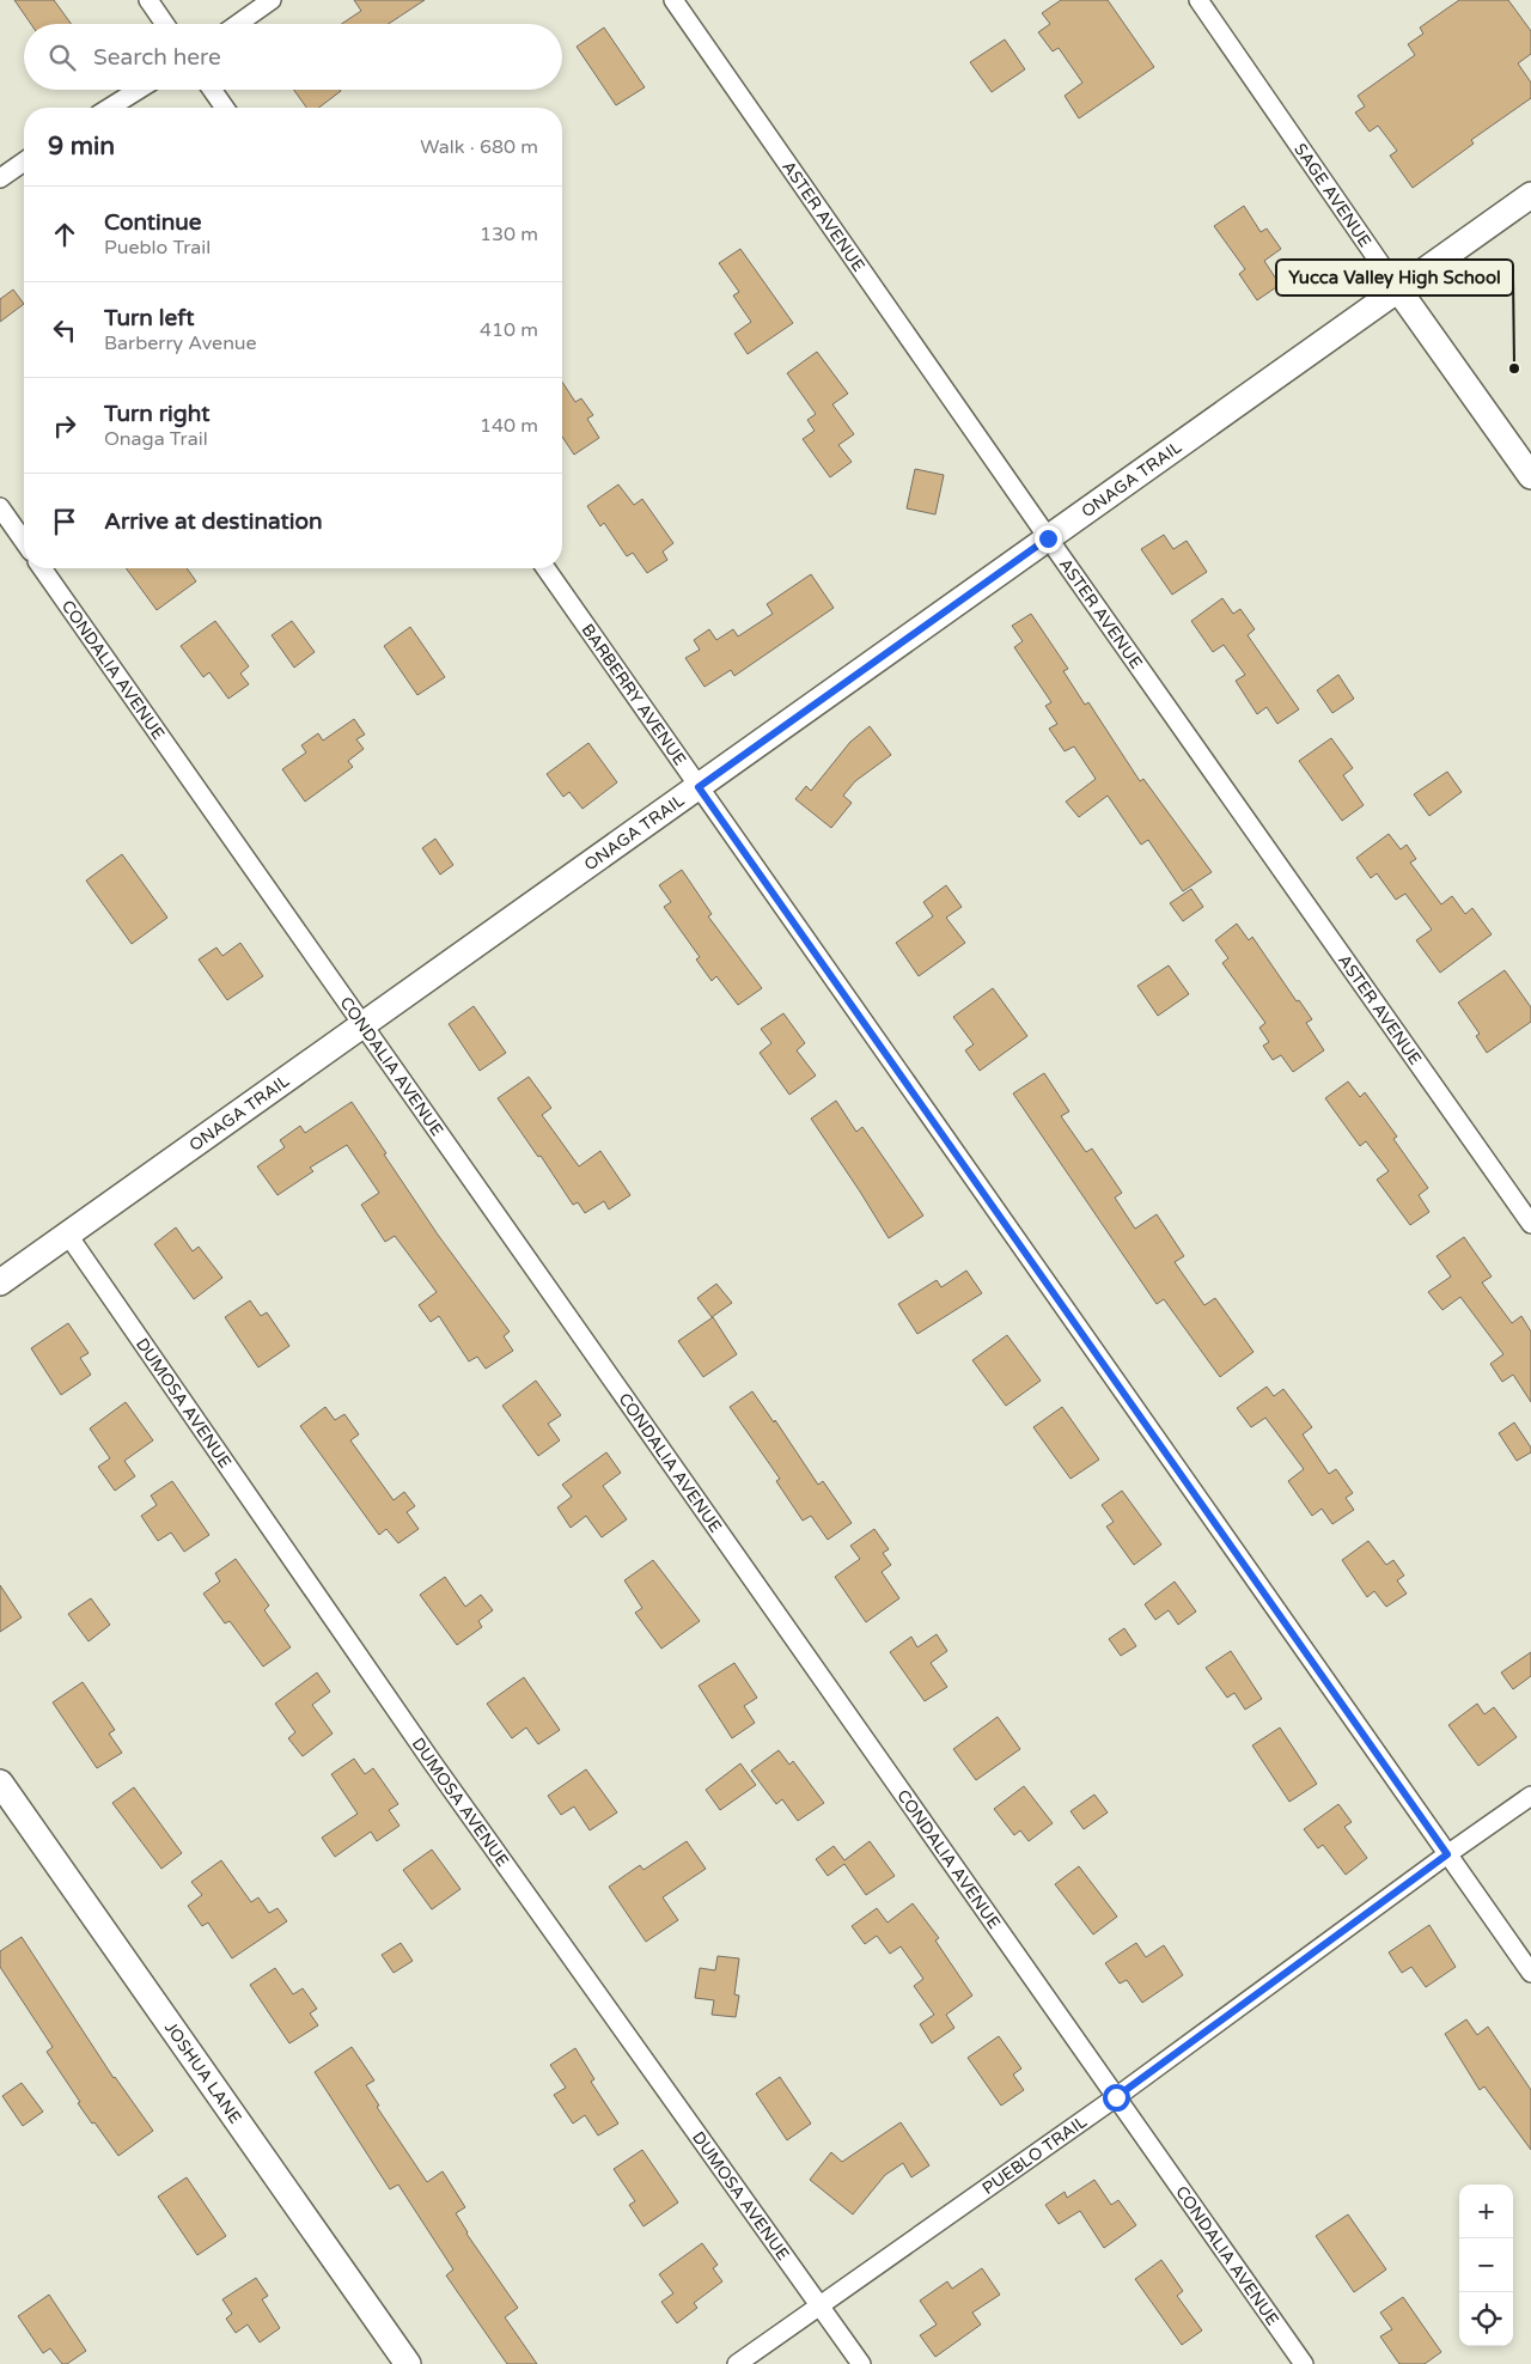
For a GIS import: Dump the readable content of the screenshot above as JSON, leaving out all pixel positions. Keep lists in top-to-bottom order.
{
  "streets": {
    "street": [
      "SAGE AVENUE",
      "ASTER AVENUE",
      "ONAGA TRAIL",
      "CONDALIA AVENUE",
      "BARBERRY AVENUE",
      "DUMOSA AVENUE",
      "JOSHUA LANE",
      "PUEBLO TRAIL"
    ]
  },
  "crossings": [
    ["SAGE AVENUE", "ONAGA TRAIL"],
    ["ASTER AVENUE", "ONAGA TRAIL"],
    ["ONAGA TRAIL", "CONDALIA AVENUE"],
    ["ONAGA TRAIL", "BARBERRY AVENUE"],
    ["ONAGA TRAIL", "DUMOSA AVENUE"],
    ["CONDALIA AVENUE", "PUEBLO TRAIL"],
    ["BARBERRY AVENUE", "PUEBLO TRAIL"],
    ["DUMOSA AVENUE", "PUEBLO TRAIL"]
  ],
  "places": ["Yucca Valley High School"],
  "page": {
    "search": "Search here",
    "heading": ["9 min", "Walk · 680 m"],
    "list": [
      ["Continue", "Pueblo Trail", "130 m"],
      ["Turn left", "Barberry Avenue", "410 m"],
      ["Turn right", "Onaga Trail", "140 m"],
      "Arrive at destination"
    ],
    "map_buttons": ["+", "−"]
  }
}
